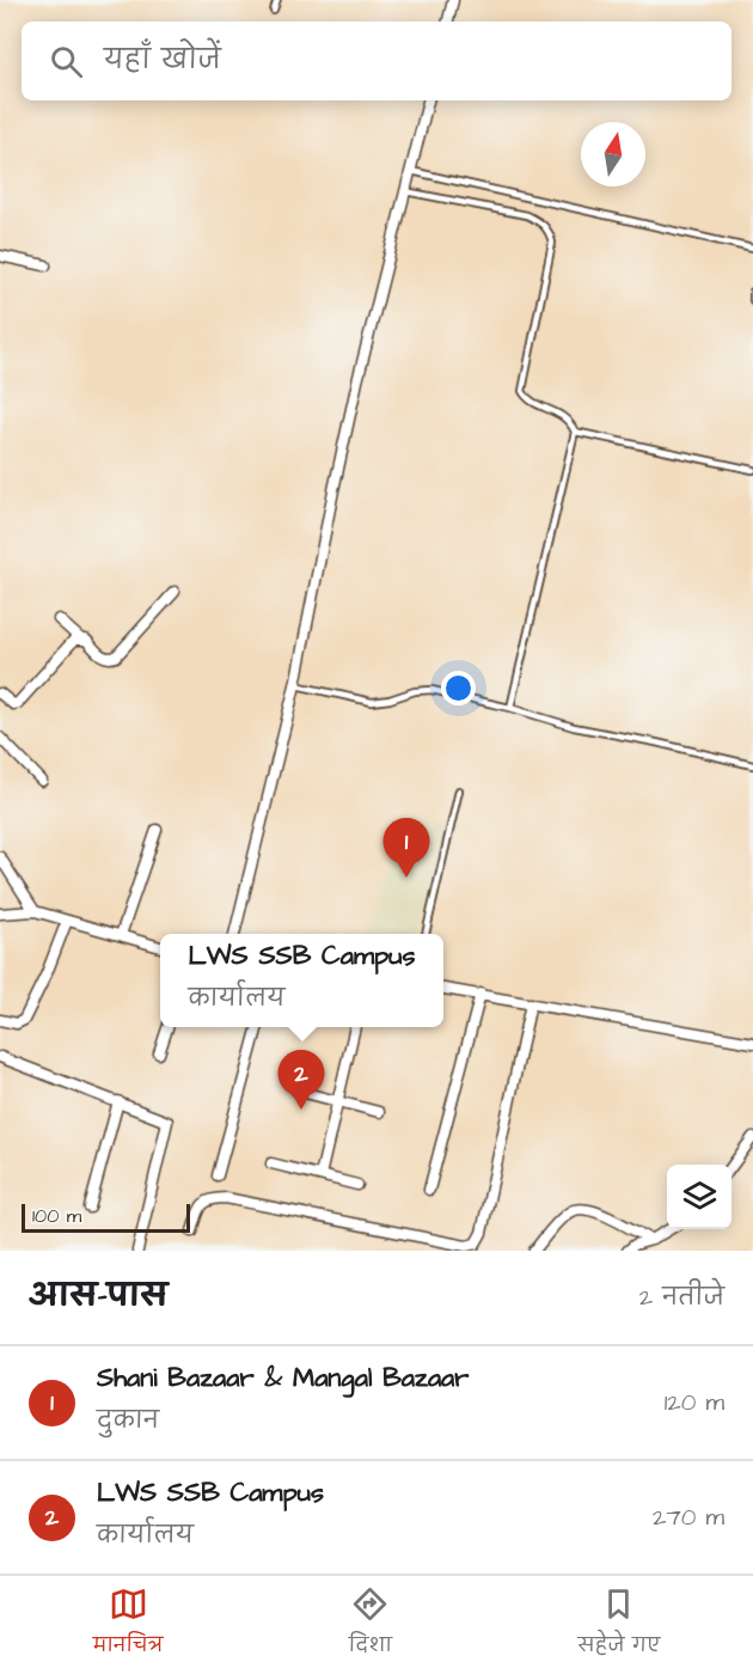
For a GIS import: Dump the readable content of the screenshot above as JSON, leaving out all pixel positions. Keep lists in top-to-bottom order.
{
  "scale_bar": "100 m",
  "north": "top",
  "page": {
    "search": "यहाँ खोजें",
    "pins": ["1", "2"],
    "popup": ["LWS SSB Campus", "कार्यालय"],
    "scale": "100 m",
    "heading": ["आस-पास", "2 नतीजे"],
    "list": [
      {
        "mark": "1",
        "name": "Shani Bazaar & Mangal Bazaar",
        "note": "दुकान",
        "value": "120 m"
      },
      {
        "mark": "2",
        "name": "LWS SSB Campus",
        "note": "कार्यालय",
        "value": "270 m"
      }
    ],
    "nav": ["मानचित्र", "दिशा", "सहेजे गए"]
  }
}
